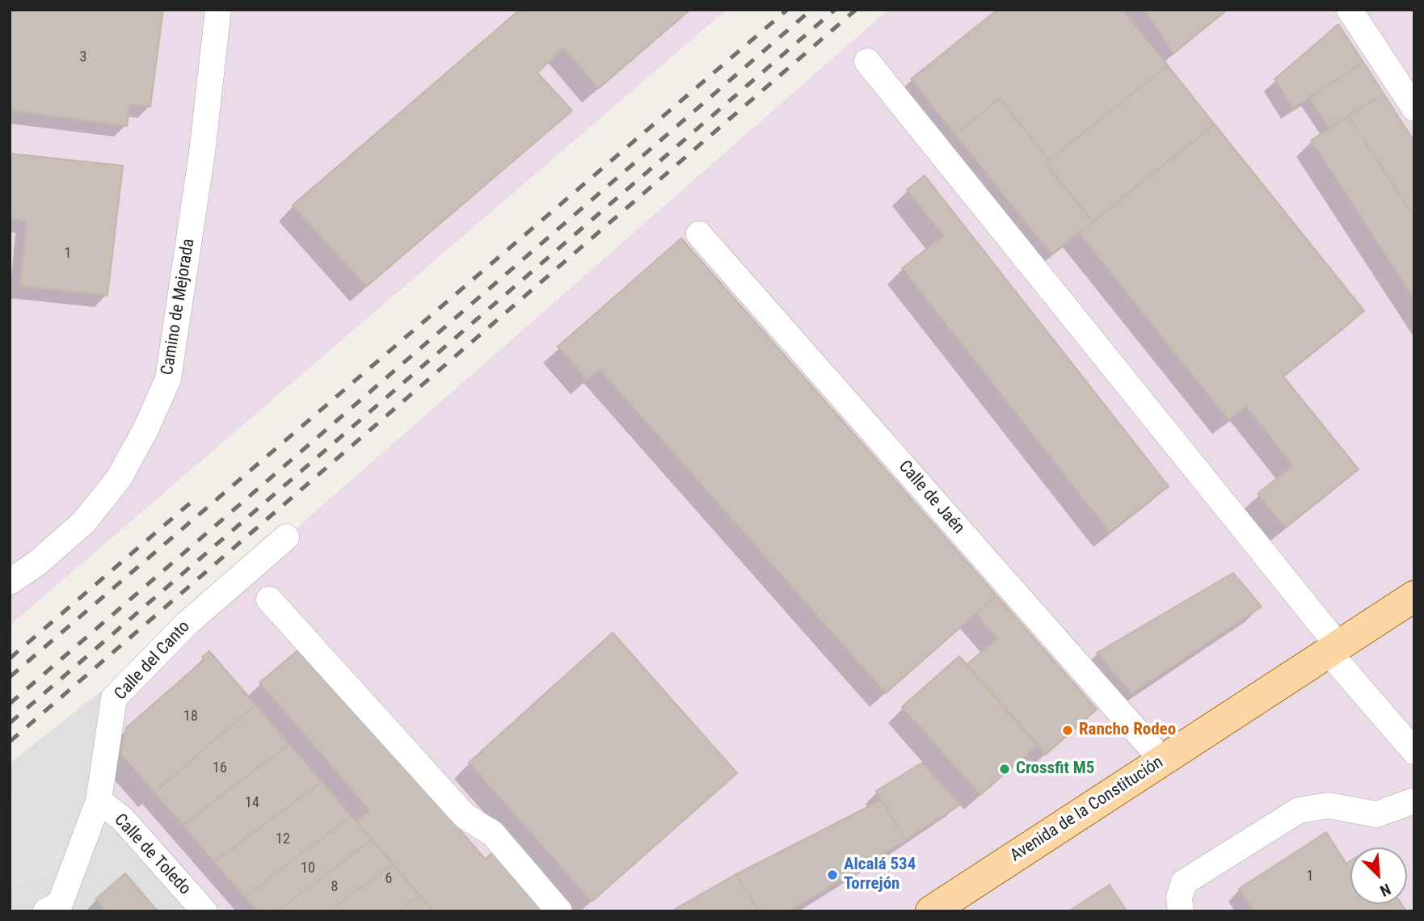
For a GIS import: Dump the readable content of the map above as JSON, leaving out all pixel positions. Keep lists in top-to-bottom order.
{
  "streets": {
    "main road": ["Avenida de la Constitución"],
    "street": [
      "Camino de Mejorada",
      "Calle de Jaén",
      "Calle del Canto",
      "Calle de Toledo"
    ]
  },
  "crossings": [
    ["Calle de Jaén", "Avenida de la Constitución"],
    ["Calle del Canto", "Calle de Toledo"]
  ],
  "places": ["Rancho Rodeo", "Crossfit M5", "Alcalá 534 Torrejón"],
  "house_numbers": [
    "3",
    "1",
    "18",
    "16",
    "14",
    "12",
    "10",
    "1",
    "6",
    "8"
  ],
  "north": "bottom right"
}
